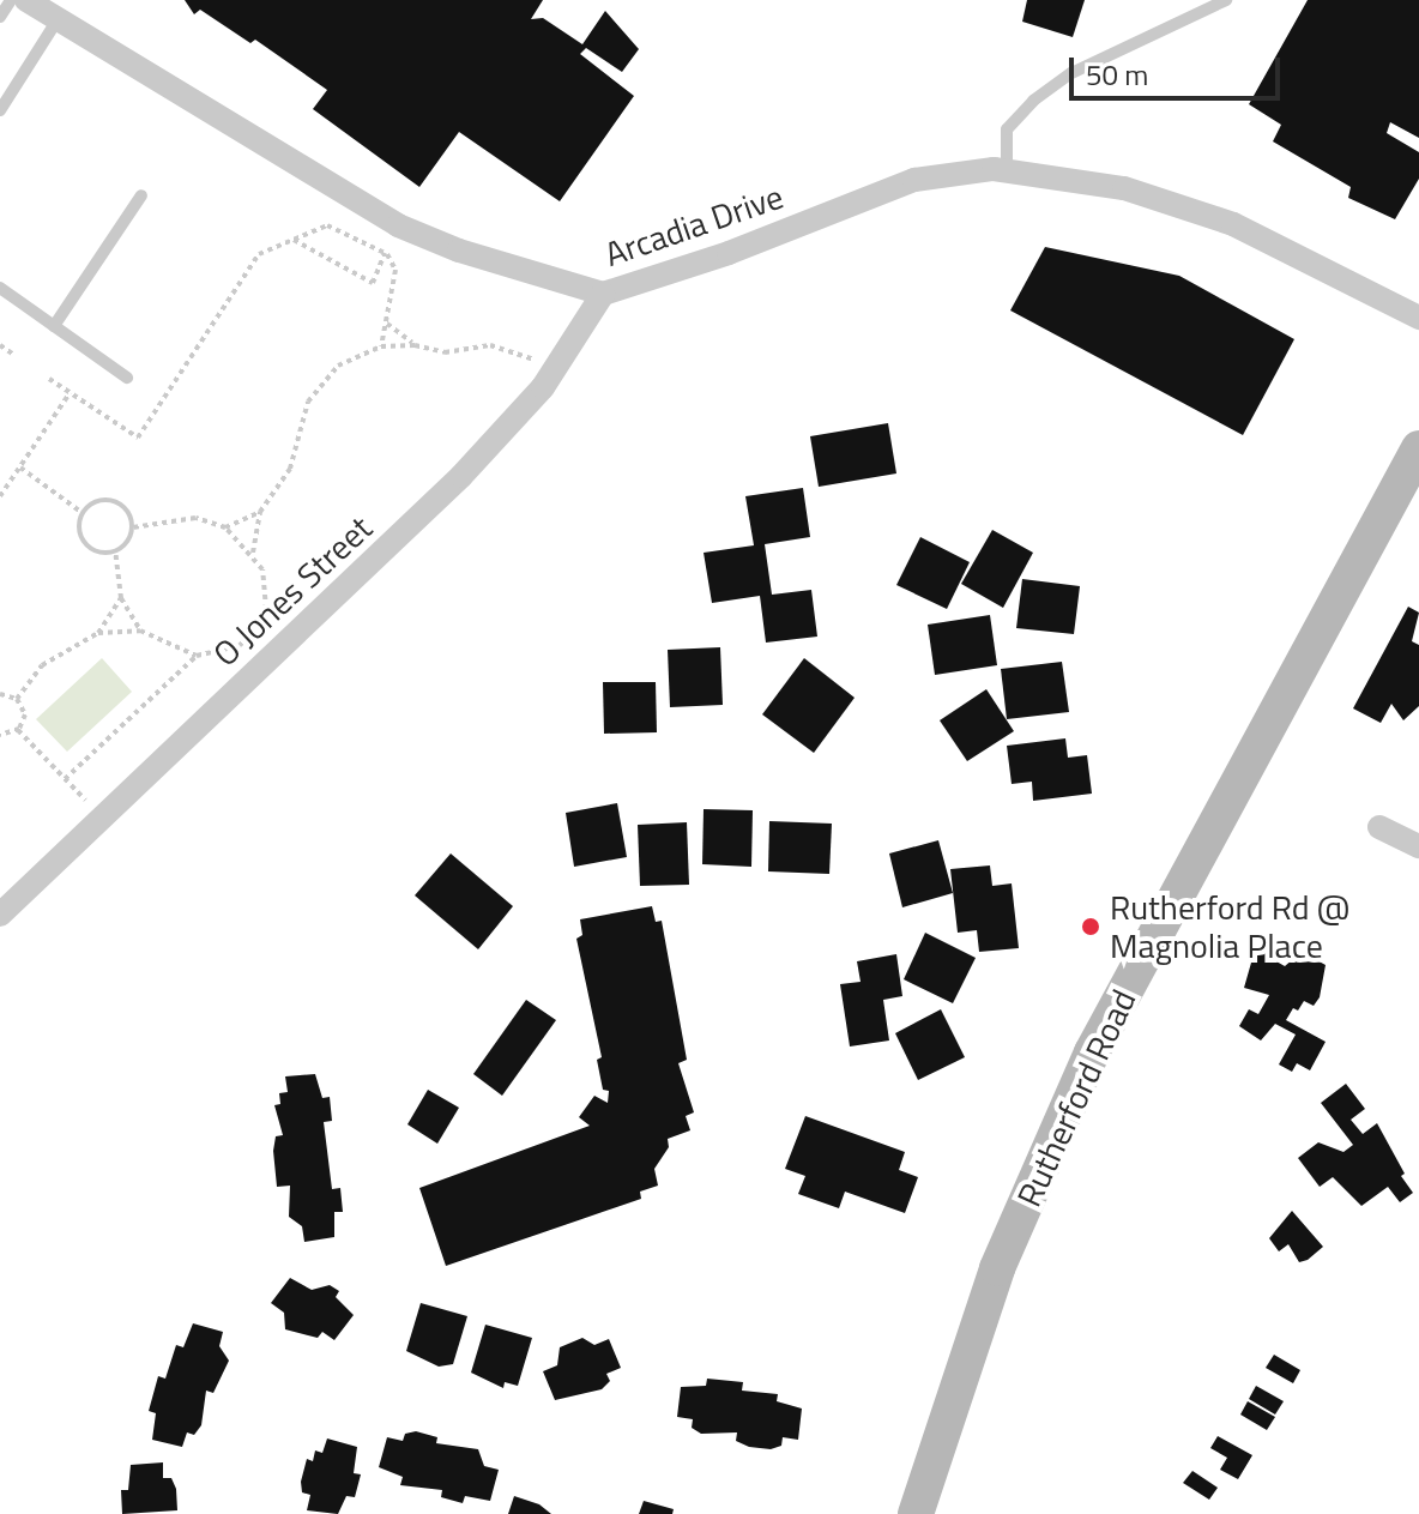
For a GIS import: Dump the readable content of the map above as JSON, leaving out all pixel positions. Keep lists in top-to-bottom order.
{
  "streets": {
    "street": ["Arcadia Drive", "O Jones Street", "Rutherford Road"]
  },
  "crossings": [
    ["Arcadia Drive", "O Jones Street"]
  ],
  "places": ["Rutherford Rd @ Magnolia Place"],
  "scale_bar": "50 m"
}
